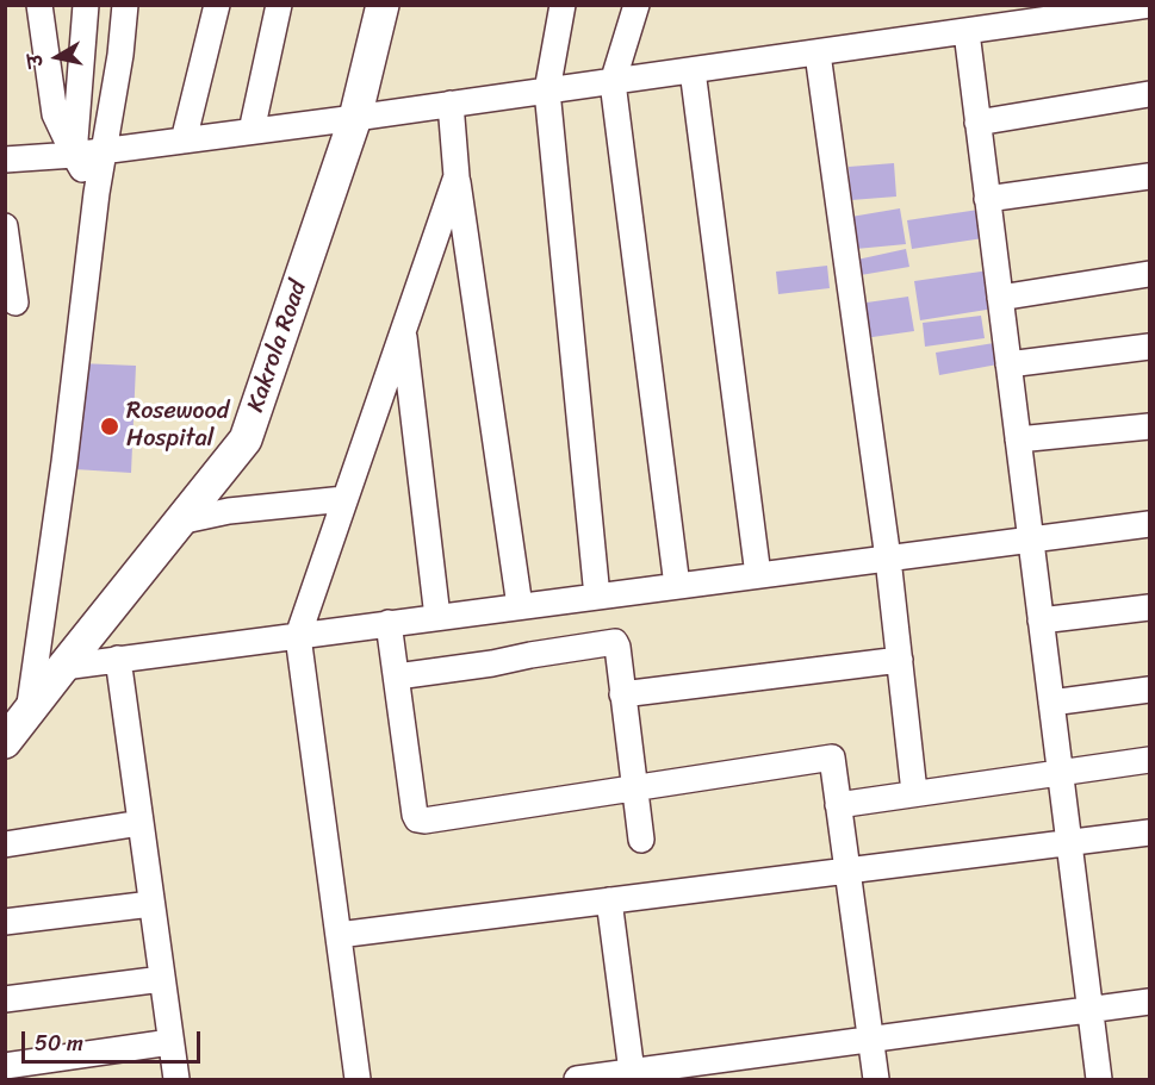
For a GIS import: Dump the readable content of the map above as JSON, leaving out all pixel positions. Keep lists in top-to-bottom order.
{
  "streets": {
    "street": ["Kakrola Road"]
  },
  "places": ["Rosewood Hospital"],
  "scale_bar": "50 m",
  "north": "left"
}
